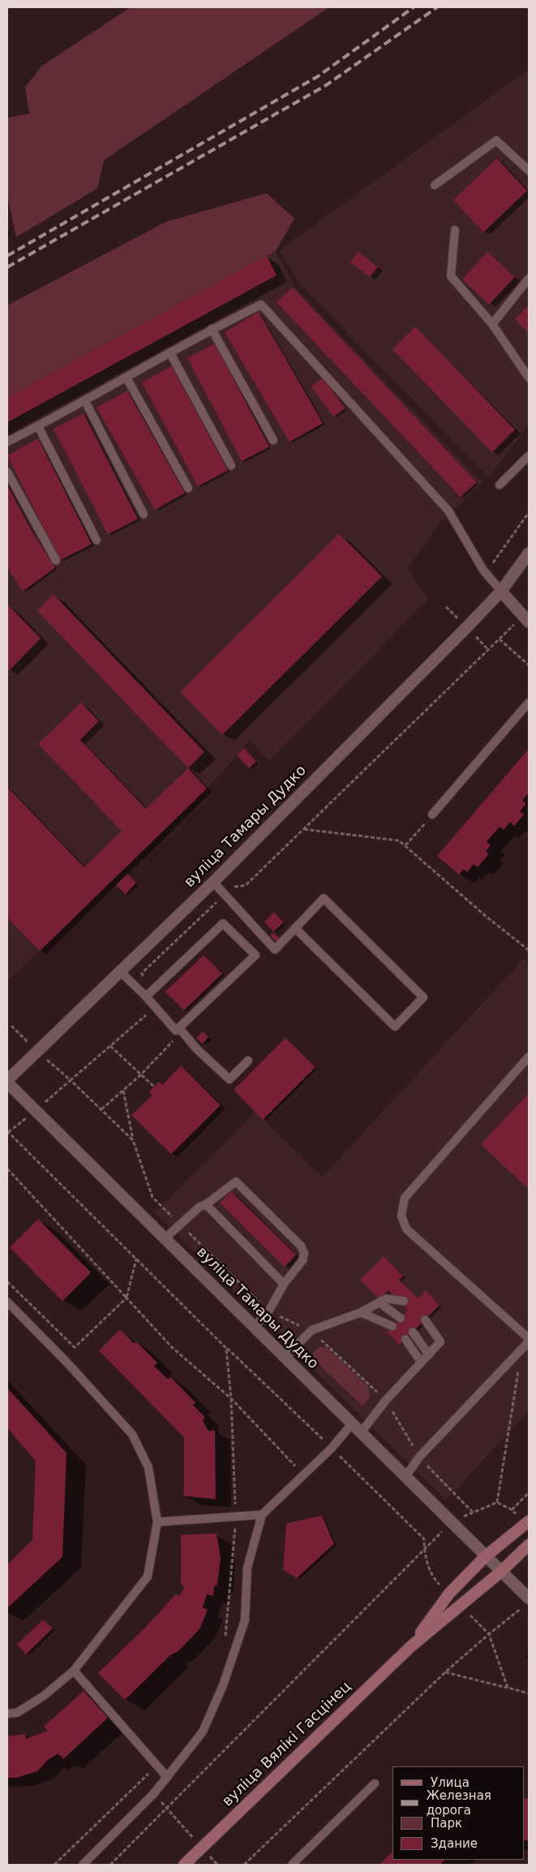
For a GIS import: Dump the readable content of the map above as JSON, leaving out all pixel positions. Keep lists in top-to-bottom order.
{
  "streets": {
    "main road": ["вуліца Вялікі Гасцінец"],
    "street": ["вуліца Тамары Дудко"]
  },
  "crossings": [
    ["вуліца Тамары Дудко", "вуліца Вялікі Гасцінец"]
  ],
  "legend": [
    "Улица",
    "Железная дорога",
    "Парк",
    "Здание"
  ]
}
